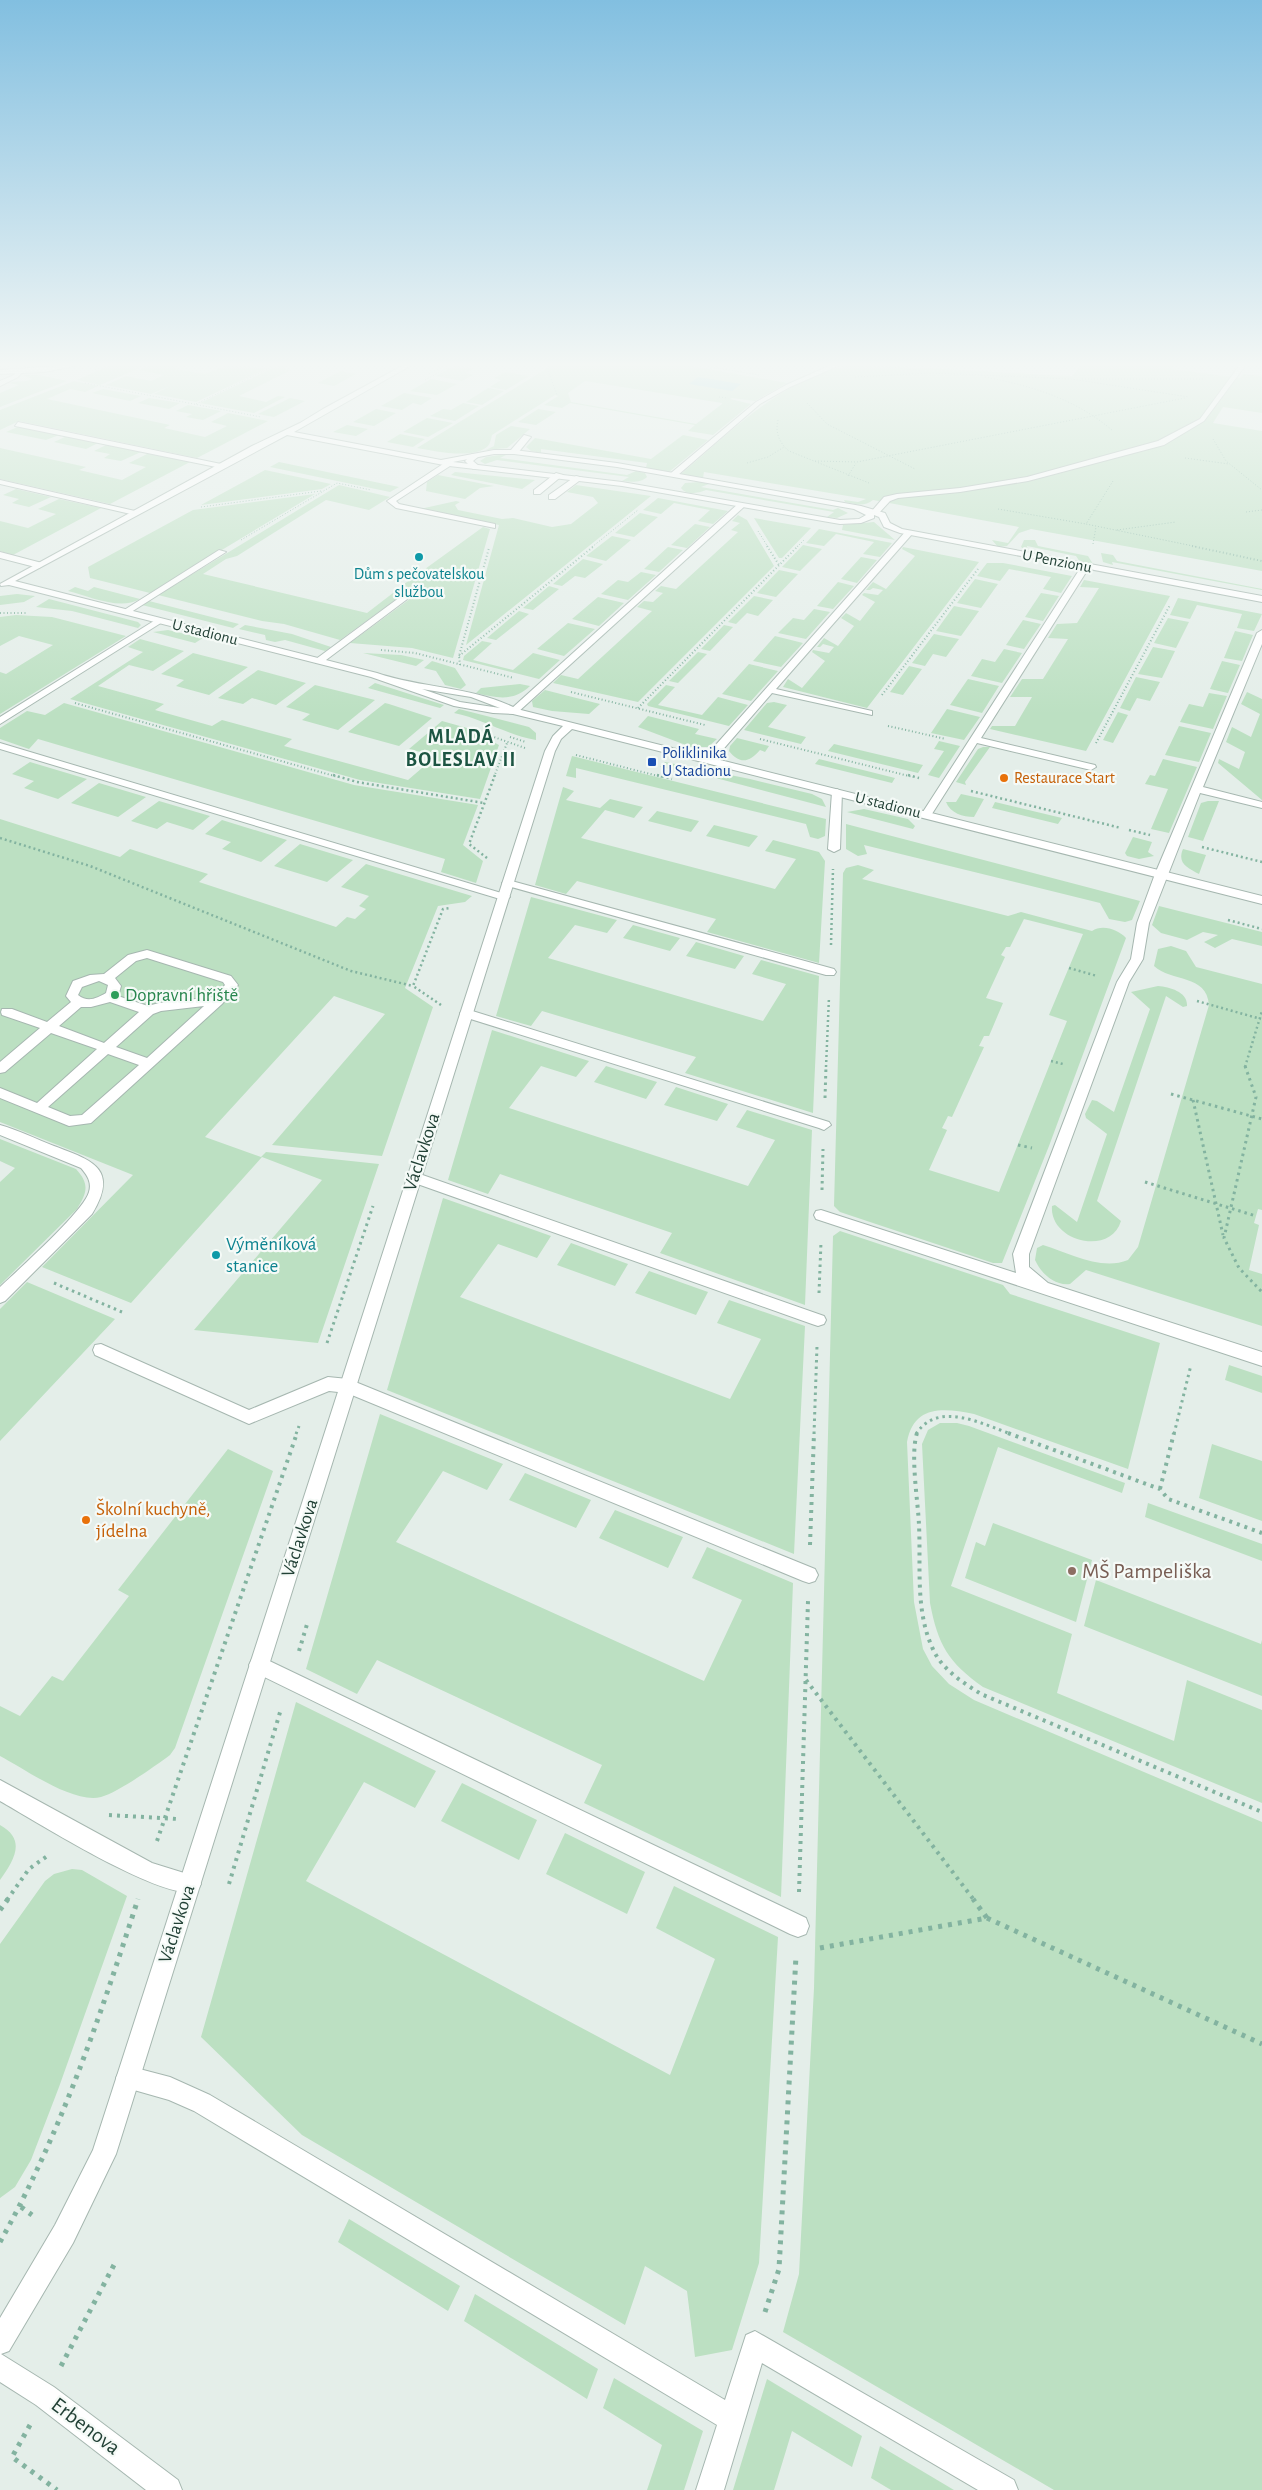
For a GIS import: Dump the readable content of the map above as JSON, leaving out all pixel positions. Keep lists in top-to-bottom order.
{
  "streets": {
    "street": [
      "U Penzionu",
      "U stadionu",
      "Václavkova",
      "Erbenova"
    ]
  },
  "crossings": [
    ["U stadionu", "Václavkova"]
  ],
  "districts": ["MLADÁ BOLESLAV II"],
  "places": {
    "other": [
      "Dům s pečovatelskou službou",
      "Restaurace Start",
      "Dopravní hřiště",
      "Výměníková stanice",
      "Školní kuchyně, jídelna",
      "MŠ Pampeliška"
    ],
    "transit": ["Poliklinika U Stadionu"]
  }
}
